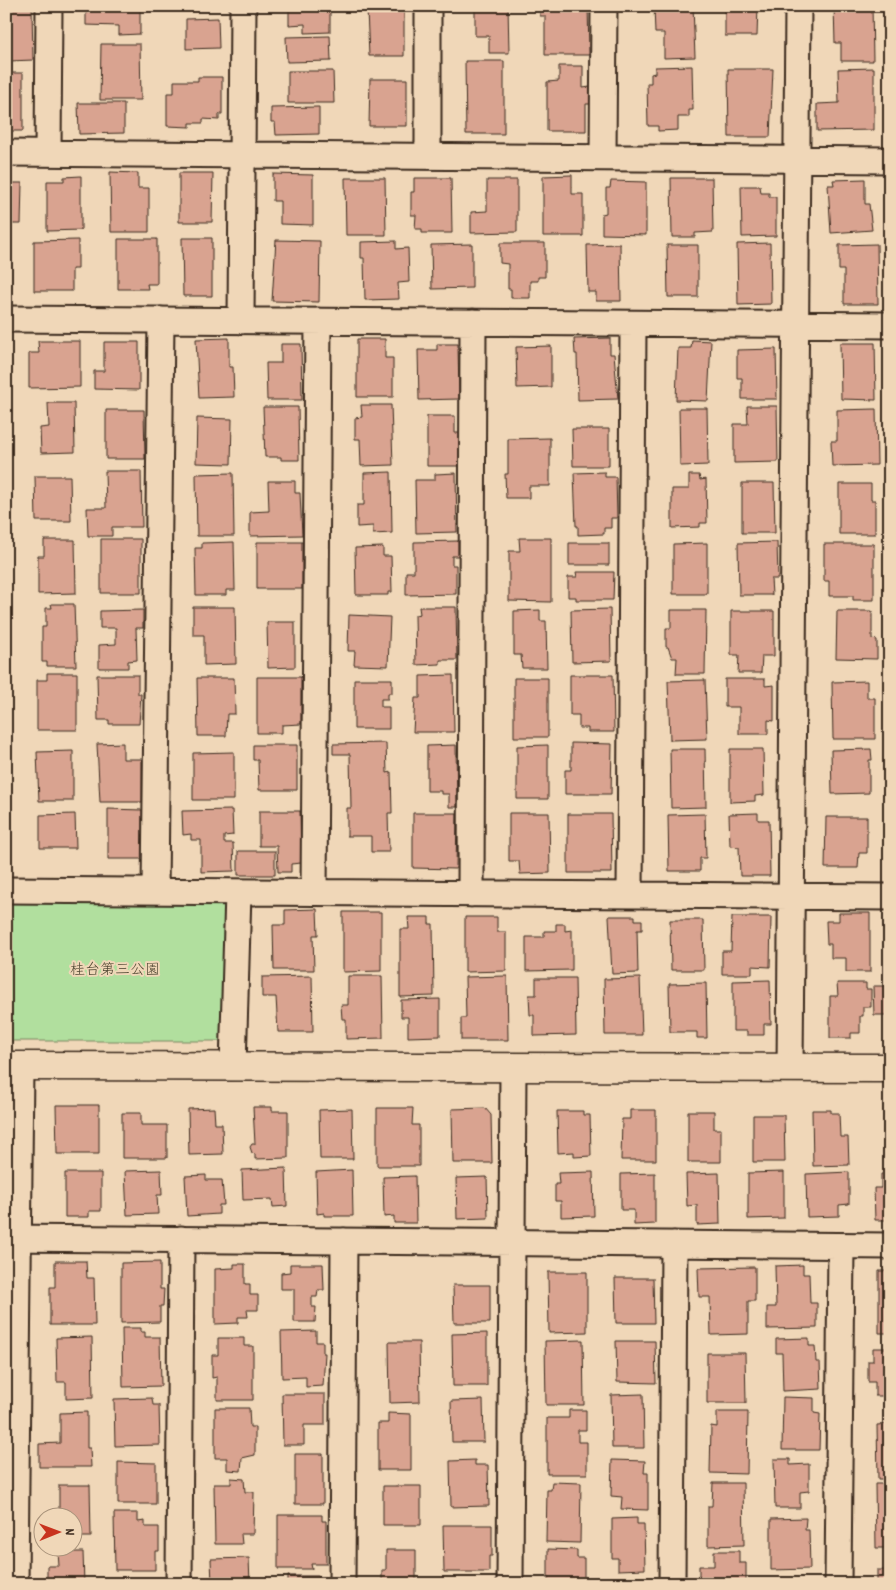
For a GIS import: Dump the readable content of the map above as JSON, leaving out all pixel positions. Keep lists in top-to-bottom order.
{
  "parks": ["桂台第三公園"],
  "north": "right"
}
